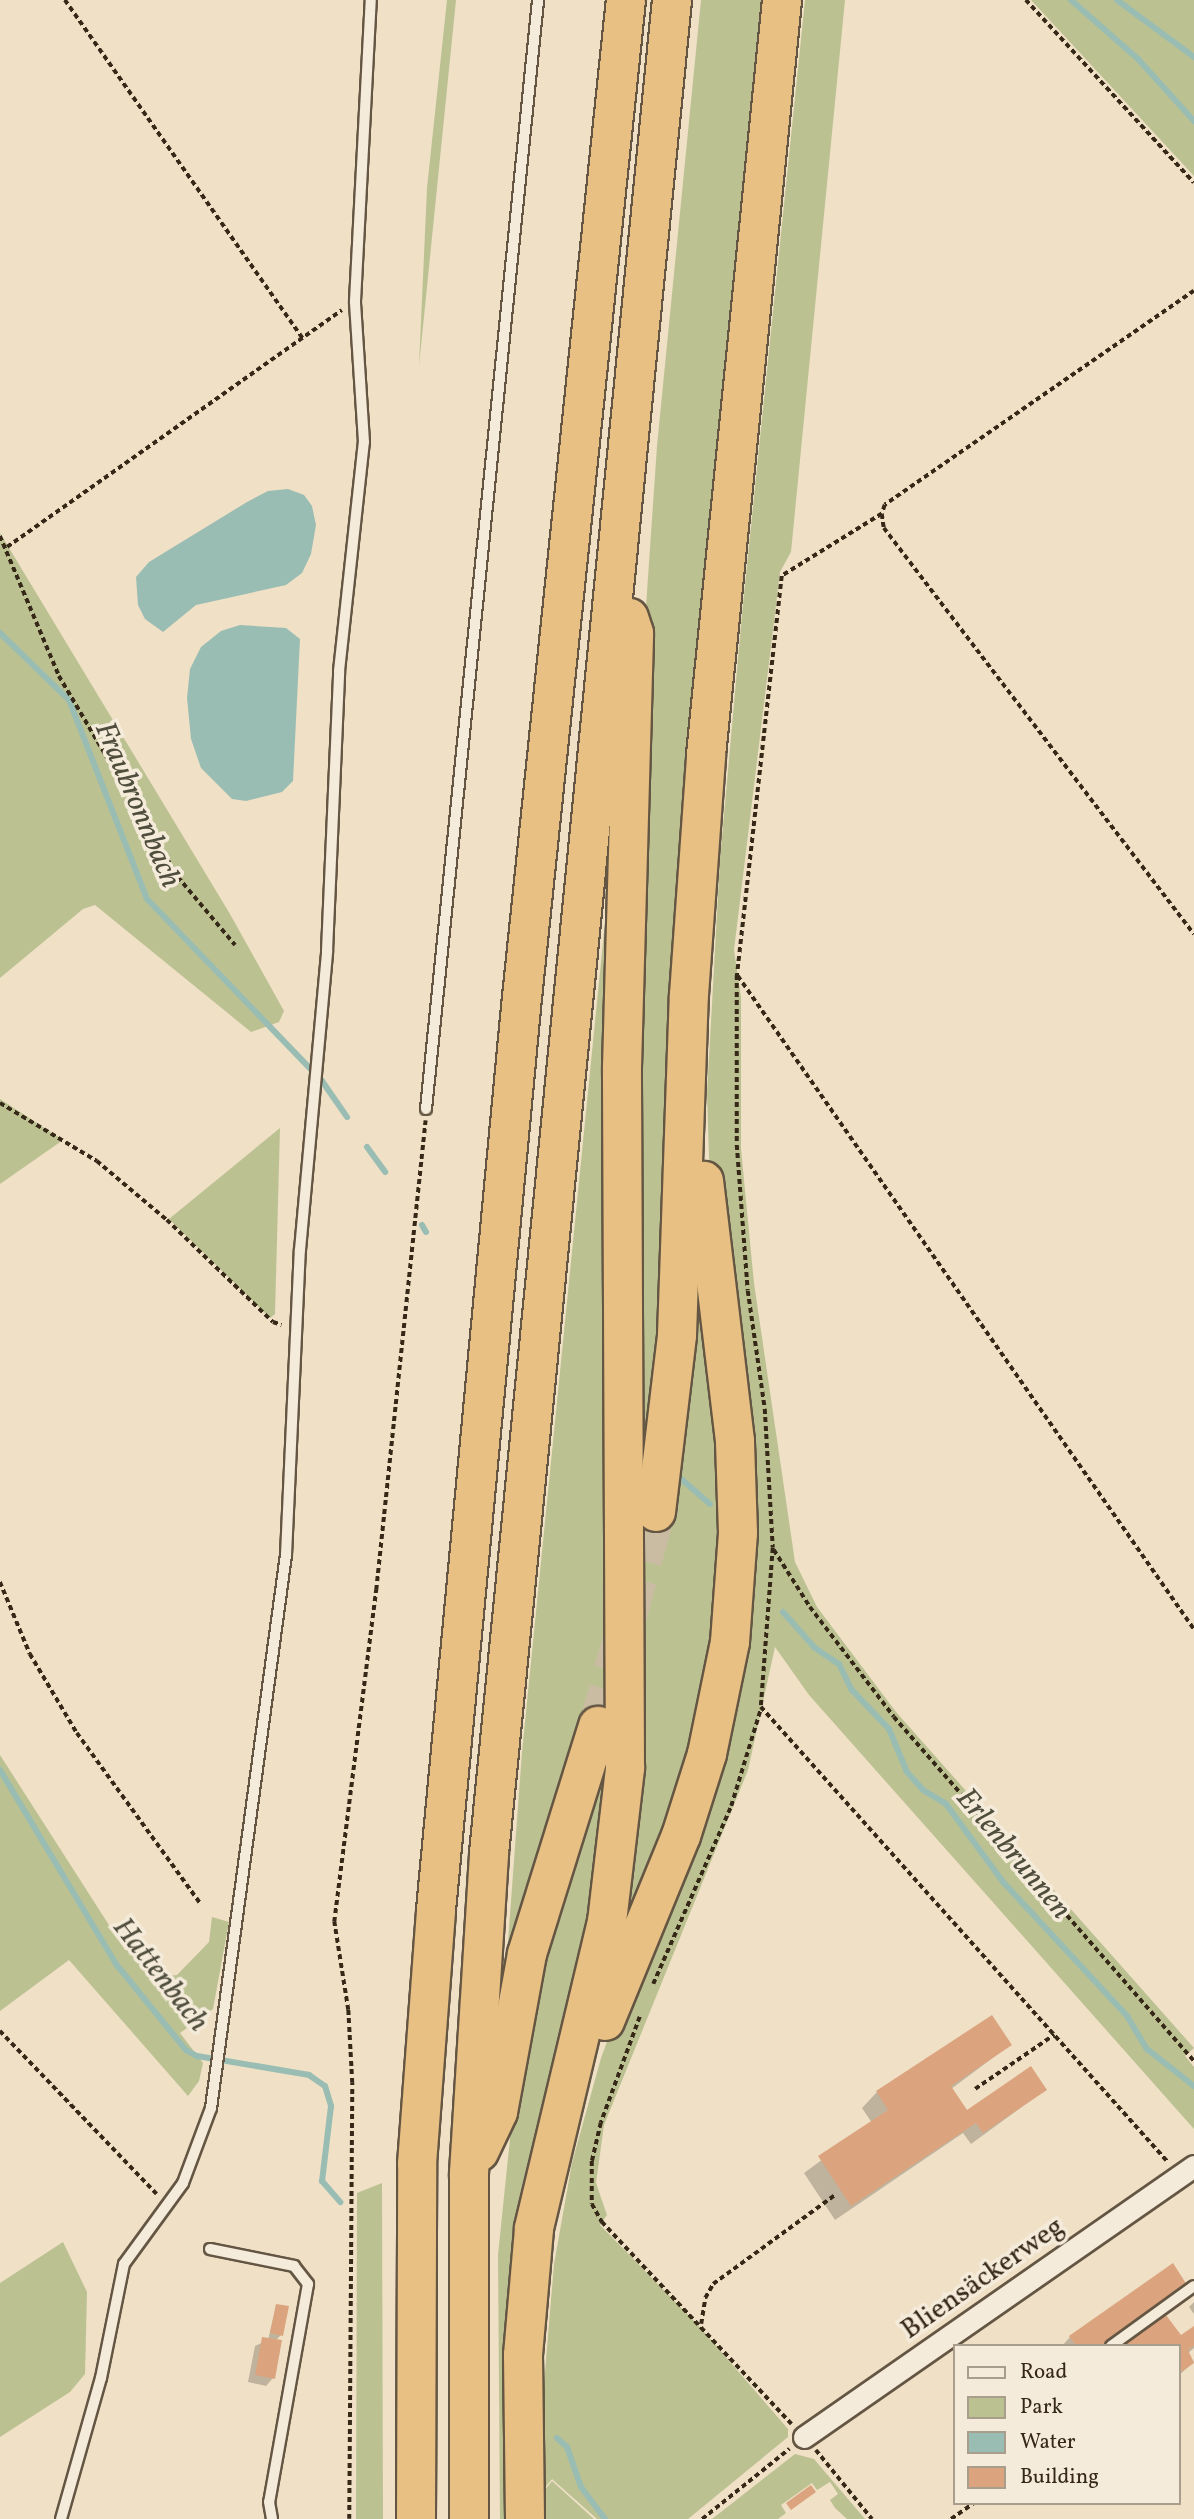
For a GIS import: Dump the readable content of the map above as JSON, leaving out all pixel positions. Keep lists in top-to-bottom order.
{
  "streets": {
    "street": ["Bliensäckerweg"]
  },
  "water": ["Fraubronnbach", "Erlenbrunnen", "Hattenbach"],
  "legend": [
    "Road",
    "Park",
    "Water",
    "Building"
  ]
}
